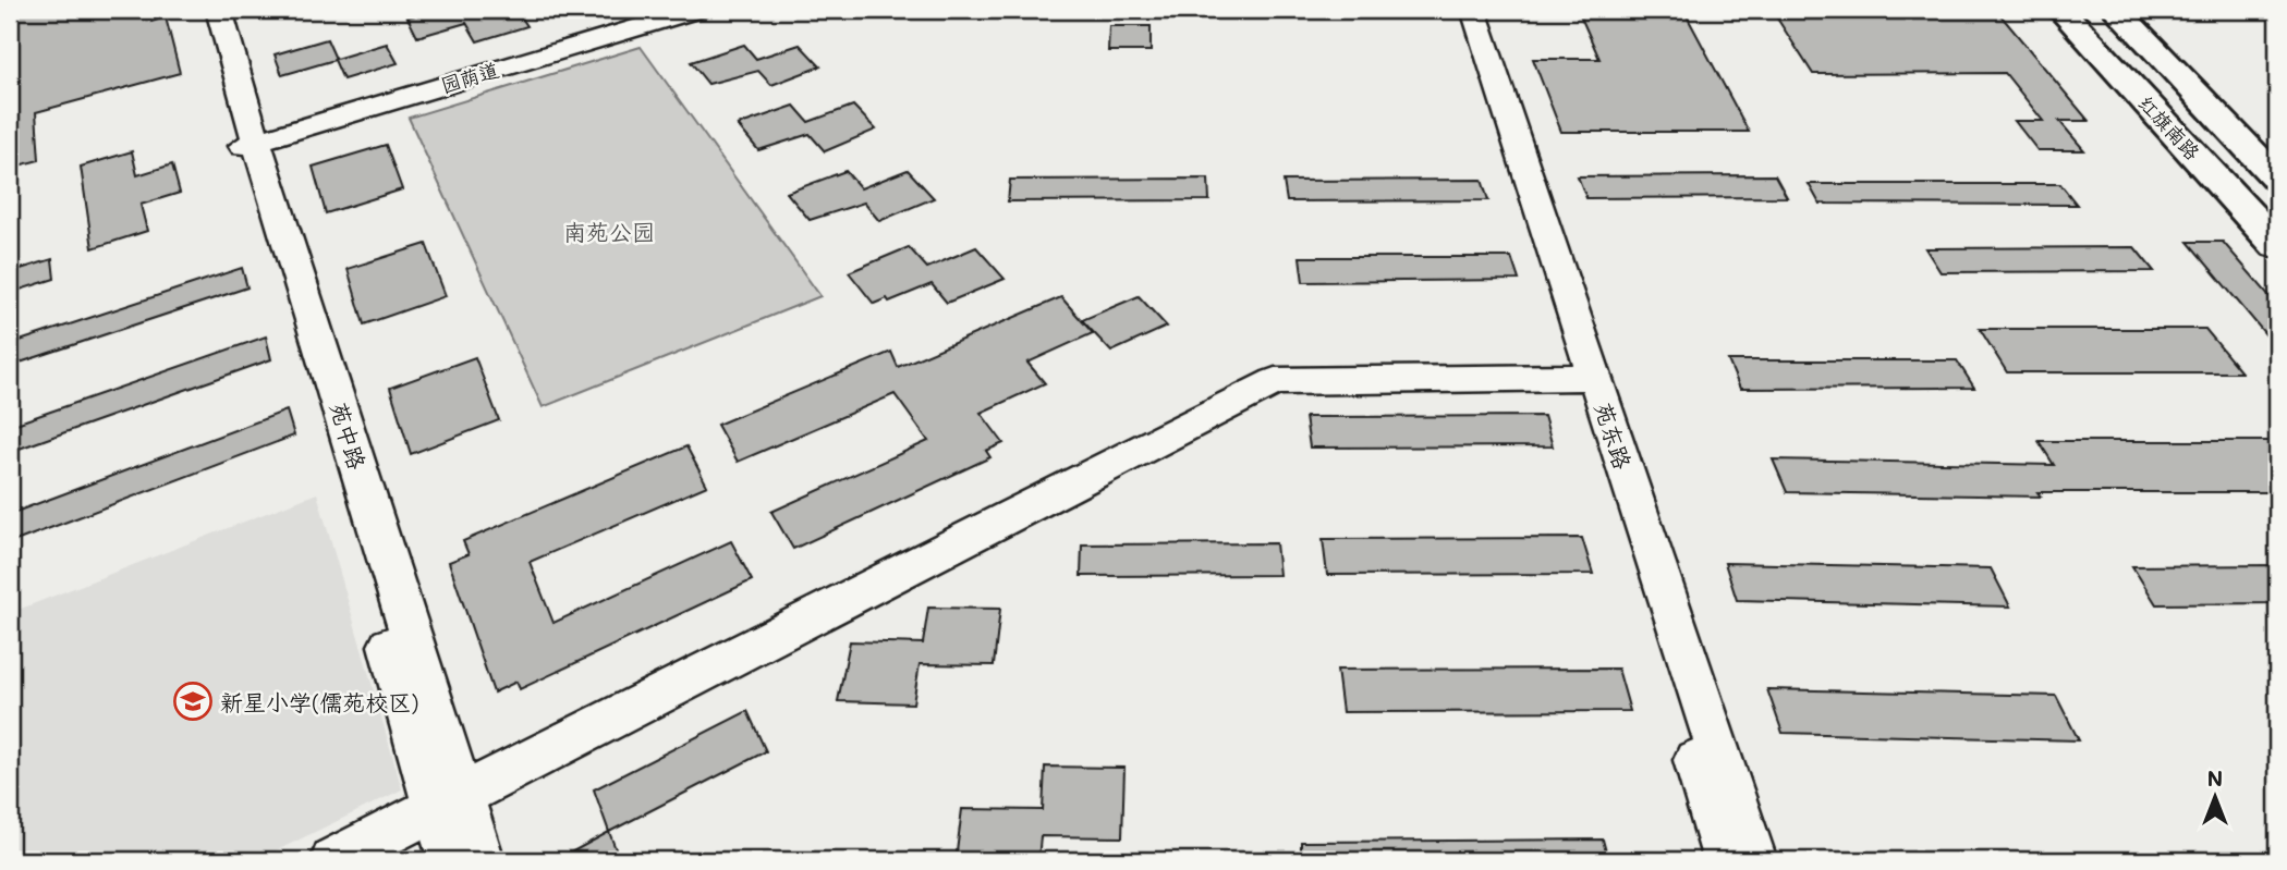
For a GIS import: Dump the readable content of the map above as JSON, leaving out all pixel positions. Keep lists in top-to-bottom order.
{
  "streets": {
    "main road": ["红旗南路"],
    "street": ["园荫道", "苑中路", "苑东路"]
  },
  "crossings": [
    ["园荫道", "苑中路"]
  ],
  "parks": ["南苑公园"],
  "places": {
    "school or university": ["新星小学(儒苑校区)"]
  },
  "north": "top"
}
